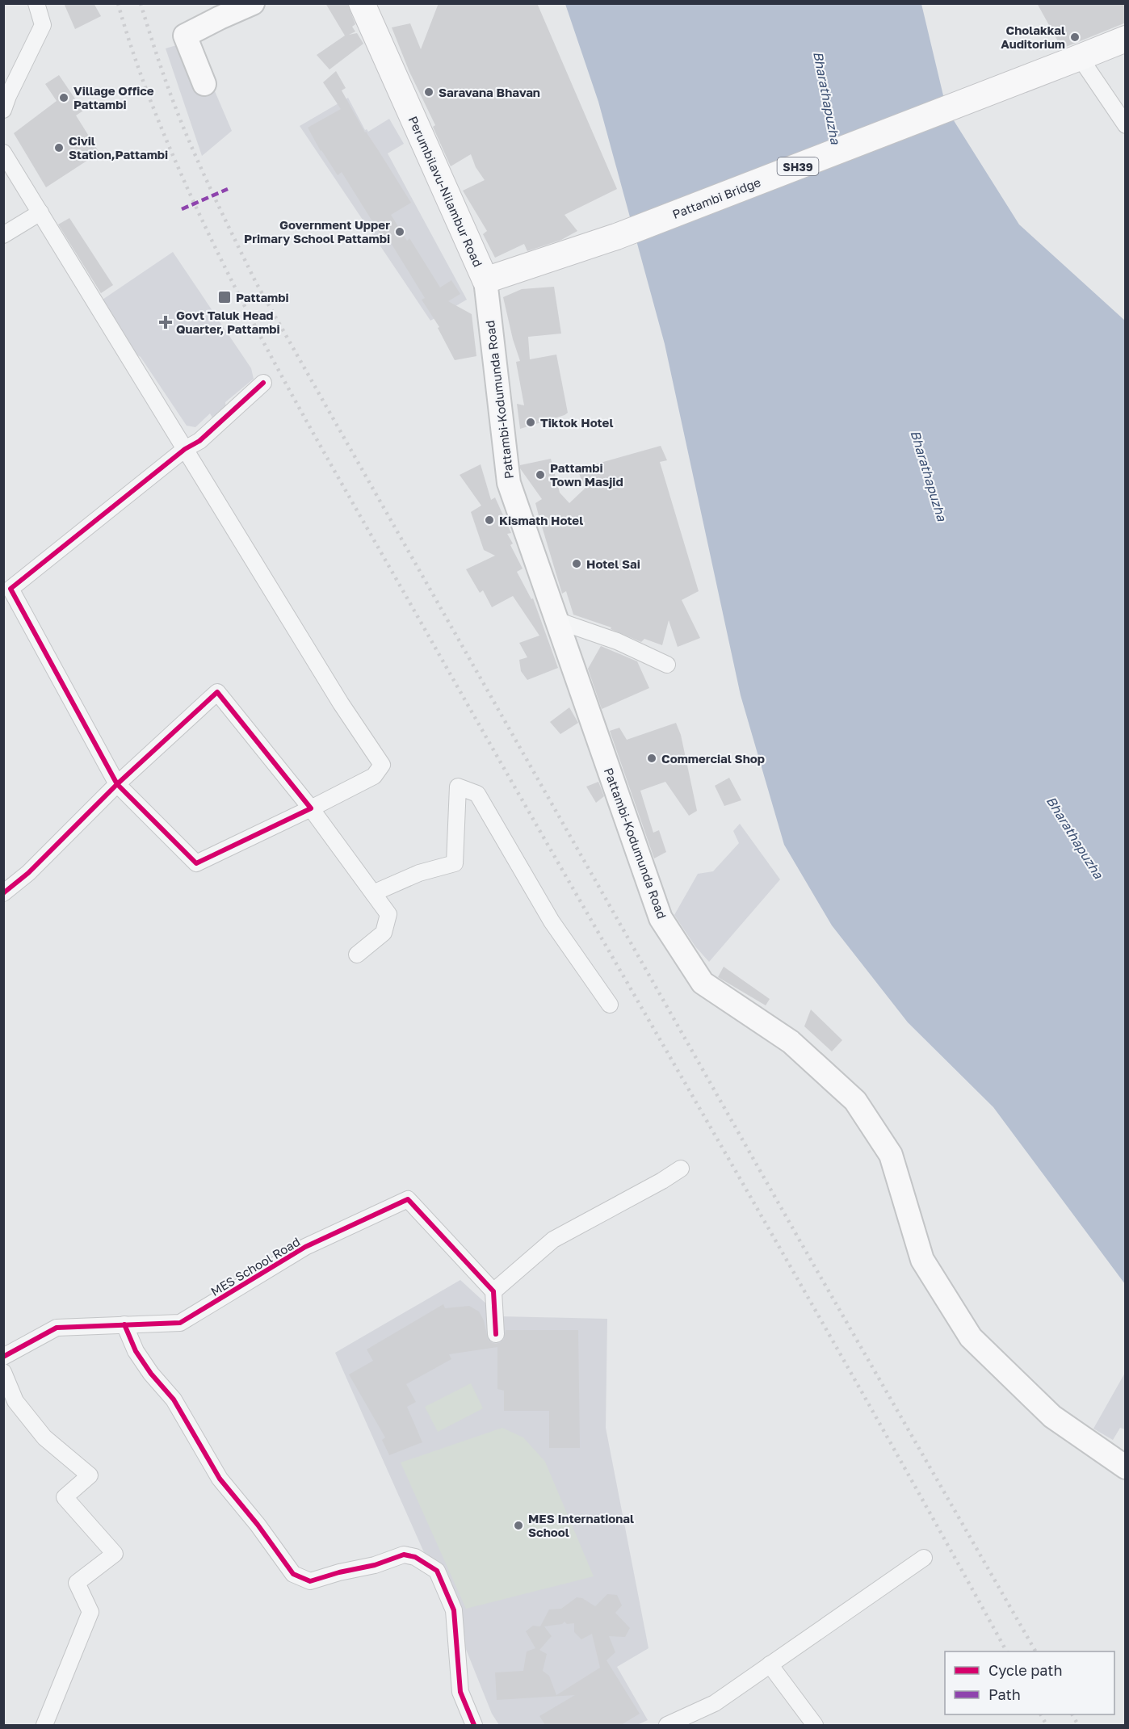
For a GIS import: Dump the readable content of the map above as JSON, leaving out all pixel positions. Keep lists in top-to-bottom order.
{
  "streets": {
    "main road": [
      "SH39",
      "Perumbilavu-Nilambur Road",
      "Pattambi Bridge",
      "Pattambi-Kodumunda Road"
    ],
    "street": ["MES School Road"]
  },
  "crossings": [
    ["SH39", "Pattambi Bridge"],
    ["Perumbilavu-Nilambur Road", "Pattambi Bridge"],
    ["Perumbilavu-Nilambur Road", "Pattambi-Kodumunda Road"]
  ],
  "water": ["Bharathapuzha"],
  "places": {
    "other": [
      "Cholakkal Auditorium",
      "Saravana Bhavan",
      "Village Office Pattambi",
      "Civil Station,Pattambi",
      "Government Upper Primary School Pattambi",
      "Tiktok Hotel",
      "Pattambi Town Masjid",
      "Kismath Hotel",
      "Hotel Sai",
      "Commercial Shop",
      "MES International School"
    ],
    "transit": ["Pattambi"],
    "health": ["Govt Taluk Head Quarter, Pattambi"]
  },
  "legend": ["Cycle path", "Path"]
}
